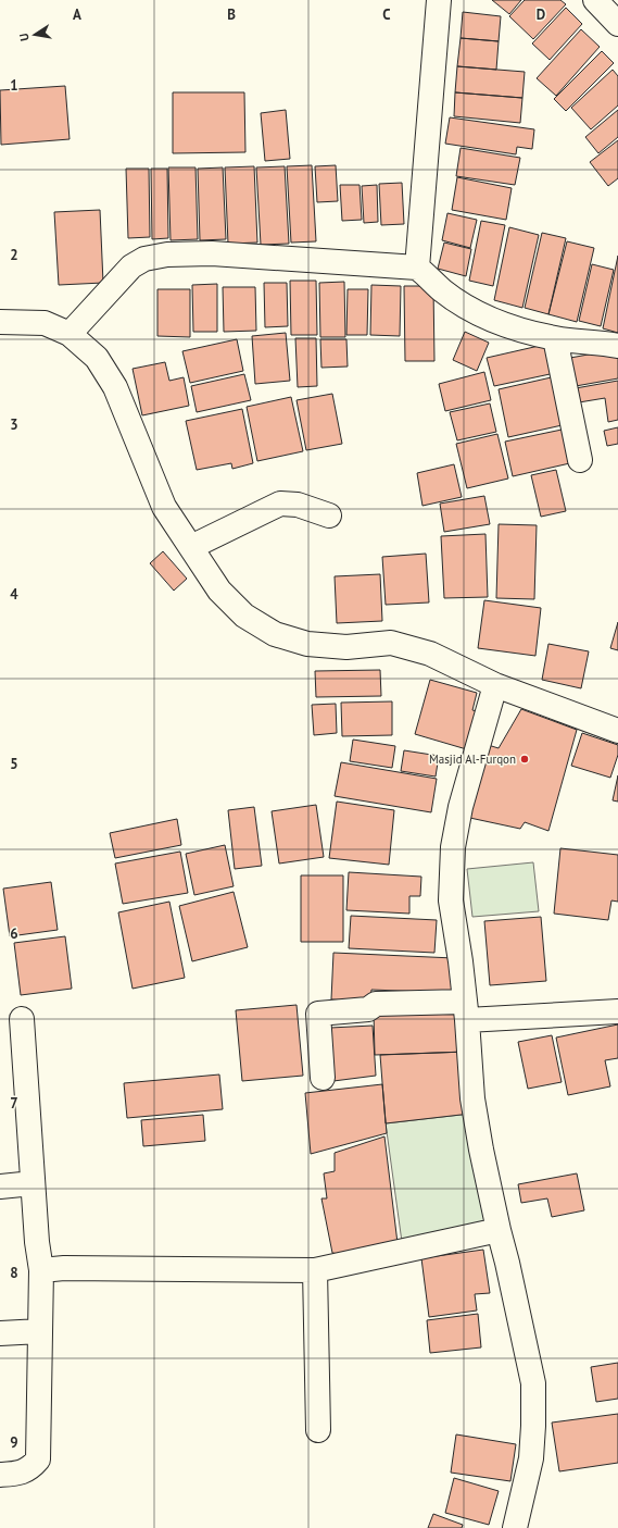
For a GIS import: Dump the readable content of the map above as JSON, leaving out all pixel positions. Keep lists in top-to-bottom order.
{
  "places": ["Masjid Al-Furqon"],
  "north": "left",
  "grid": {
    "columns": [
      "A",
      "B",
      "C",
      "D"
    ],
    "rows": [
      "1",
      "2",
      "3",
      "4",
      "5",
      "6",
      "7",
      "8",
      "9"
    ]
  }
}
